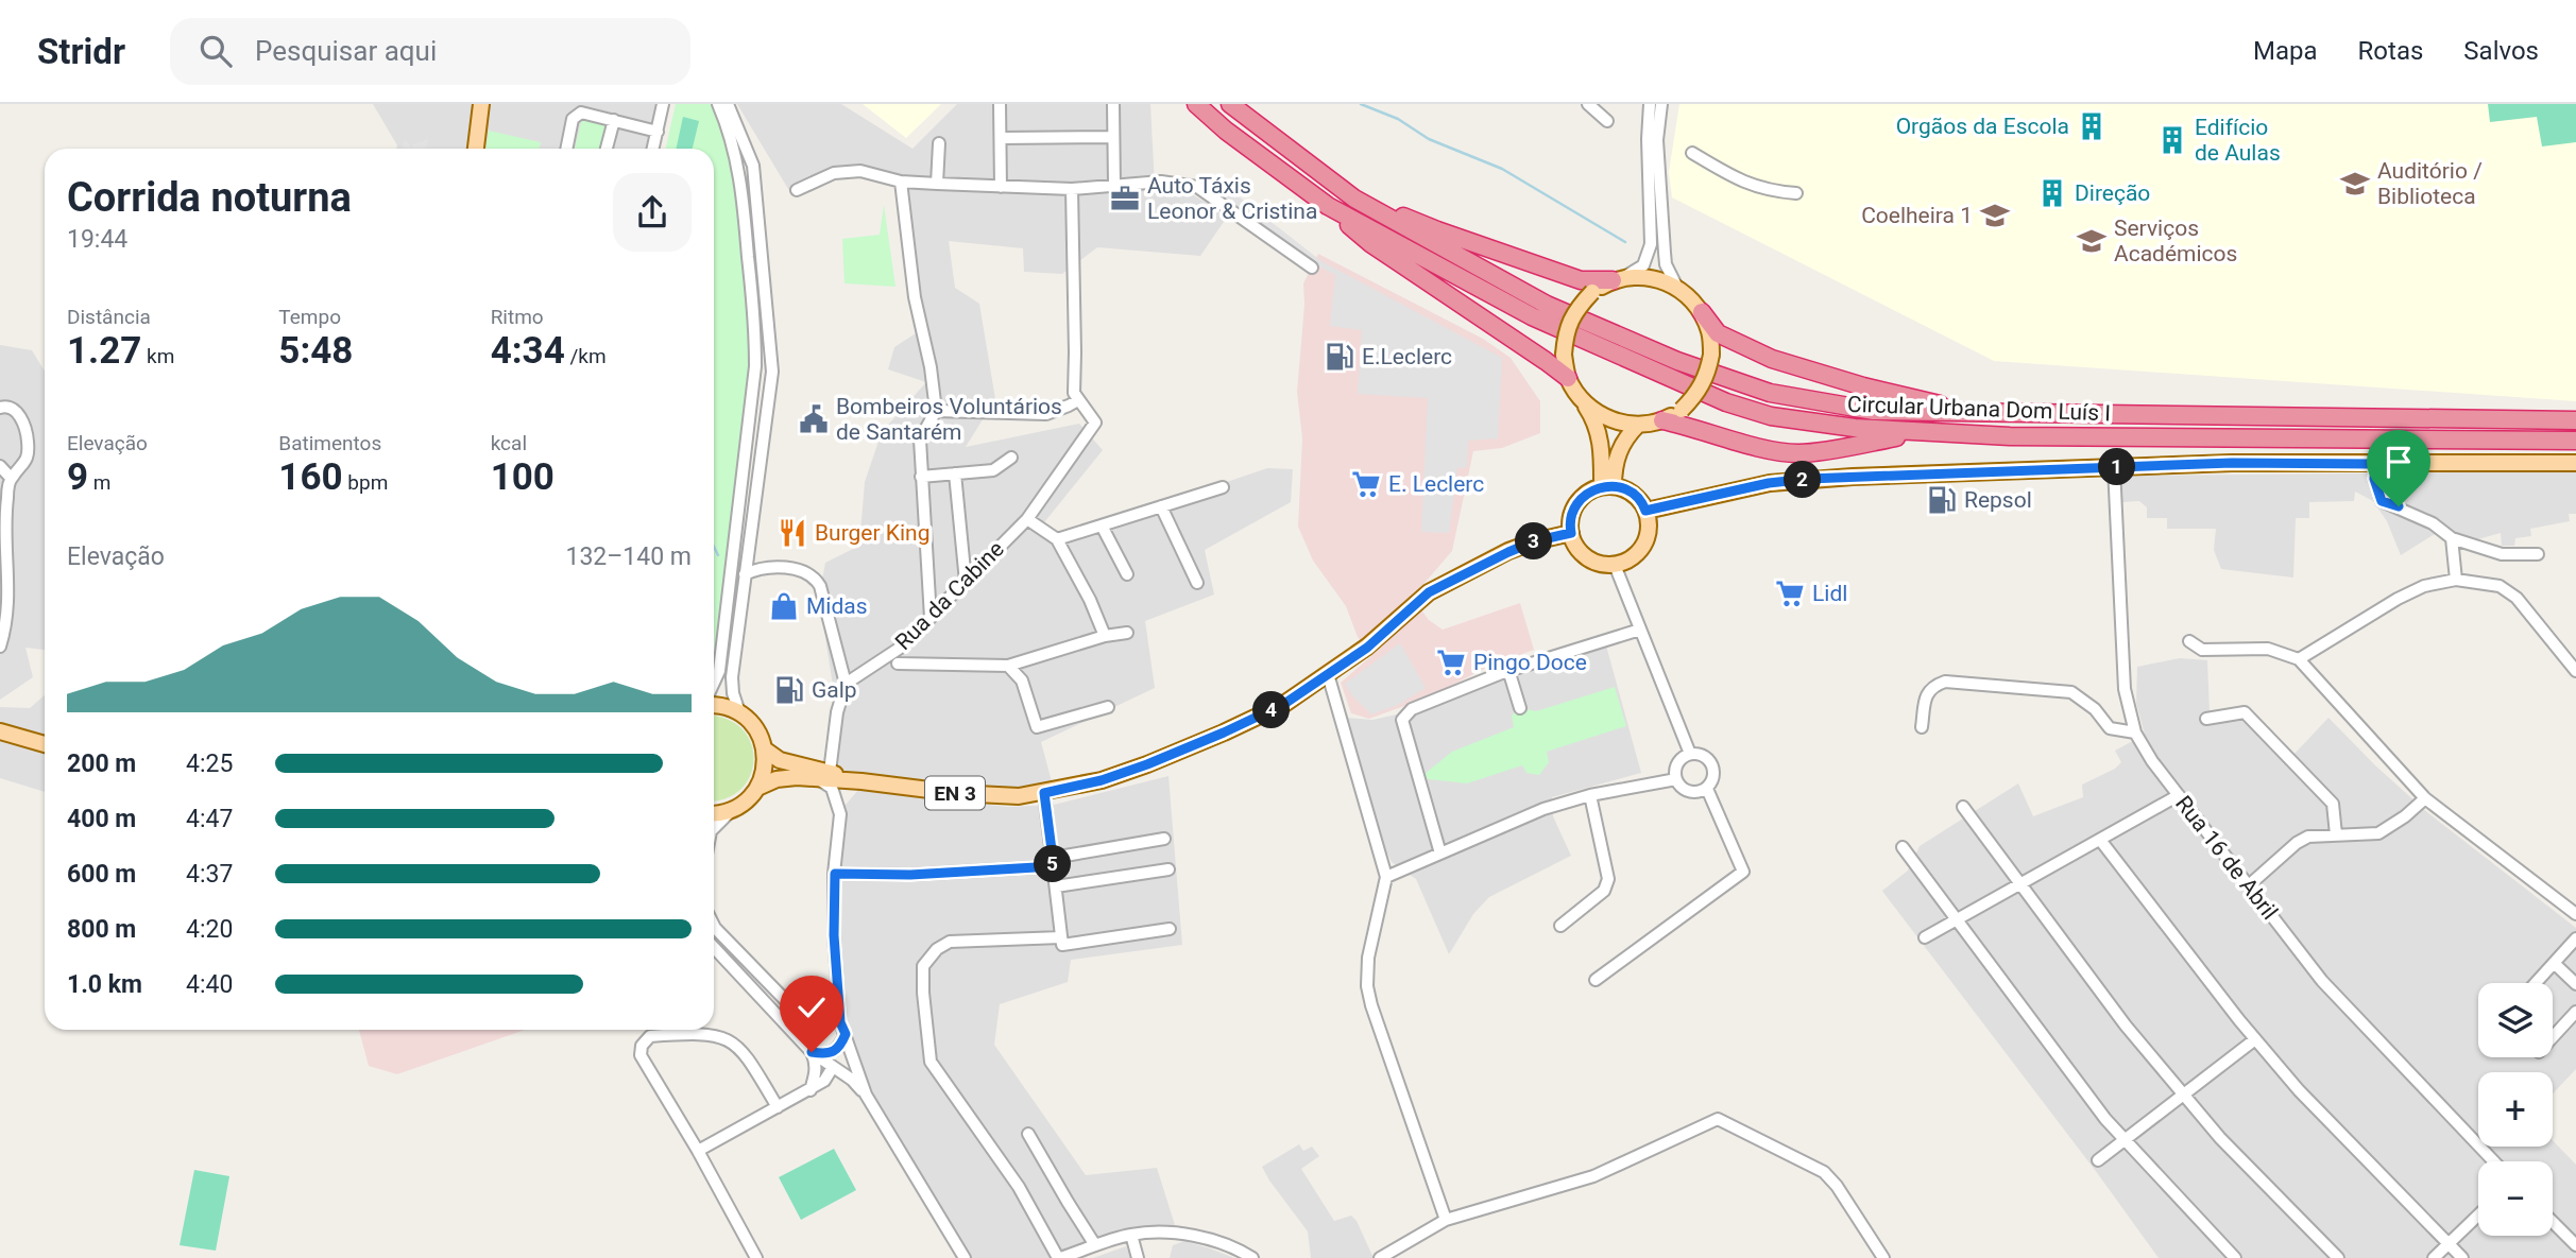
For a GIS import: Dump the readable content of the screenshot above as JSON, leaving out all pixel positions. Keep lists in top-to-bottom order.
{
  "streets": {
    "highway": ["Circular Urbana Dom Luís I"],
    "main road": ["EN 3"],
    "street": ["Rua da Cabine", "Rua 16 de Abril"]
  },
  "places": {
    "building": ["Orgãos da Escola", "Edifício de Aulas", "Direção"],
    "school or university": ["Auditório / Biblioteca", "Coelheira 1", "Serviços Académicos"],
    "office": ["Auto Táxis Leonor & Cristina"],
    "fuel station": ["E.Leclerc", "Repsol", "Galp"],
    "public building": ["Bombeiros Voluntários de Santarém"],
    "supermarket": ["E. Leclerc", "Lidl", "Pingo Doce"],
    "restaurant": ["Burger King"],
    "shop": ["Midas"]
  },
  "page": {
    "header": "Stridr",
    "search": "Pesquisar aqui",
    "nav": ["Mapa", "Rotas", "Salvos"],
    "heading": ["Corrida noturna", "19:44"],
    "stats": [
      ["Distância", "1.27 km"],
      ["Tempo", "5:48"],
      ["Ritmo", "4:34 /km"],
      ["Elevação", "9 m"],
      ["Batimentos", "160 bpm"],
      ["kcal", "100"]
    ],
    "pins": [
      "1",
      "2",
      "3",
      "4",
      "5"
    ],
    "chart": ["Elevação", "132–140 m"],
    "list": [
      {
        "name": "200 m",
        "note": "4:25"
      },
      {
        "name": "400 m",
        "note": "4:47"
      },
      {
        "name": "600 m",
        "note": "4:37"
      },
      {
        "name": "800 m",
        "note": "4:20"
      },
      {
        "name": "1.0 km",
        "note": "4:40"
      }
    ],
    "map_buttons": ["+", "−"]
  }
}
